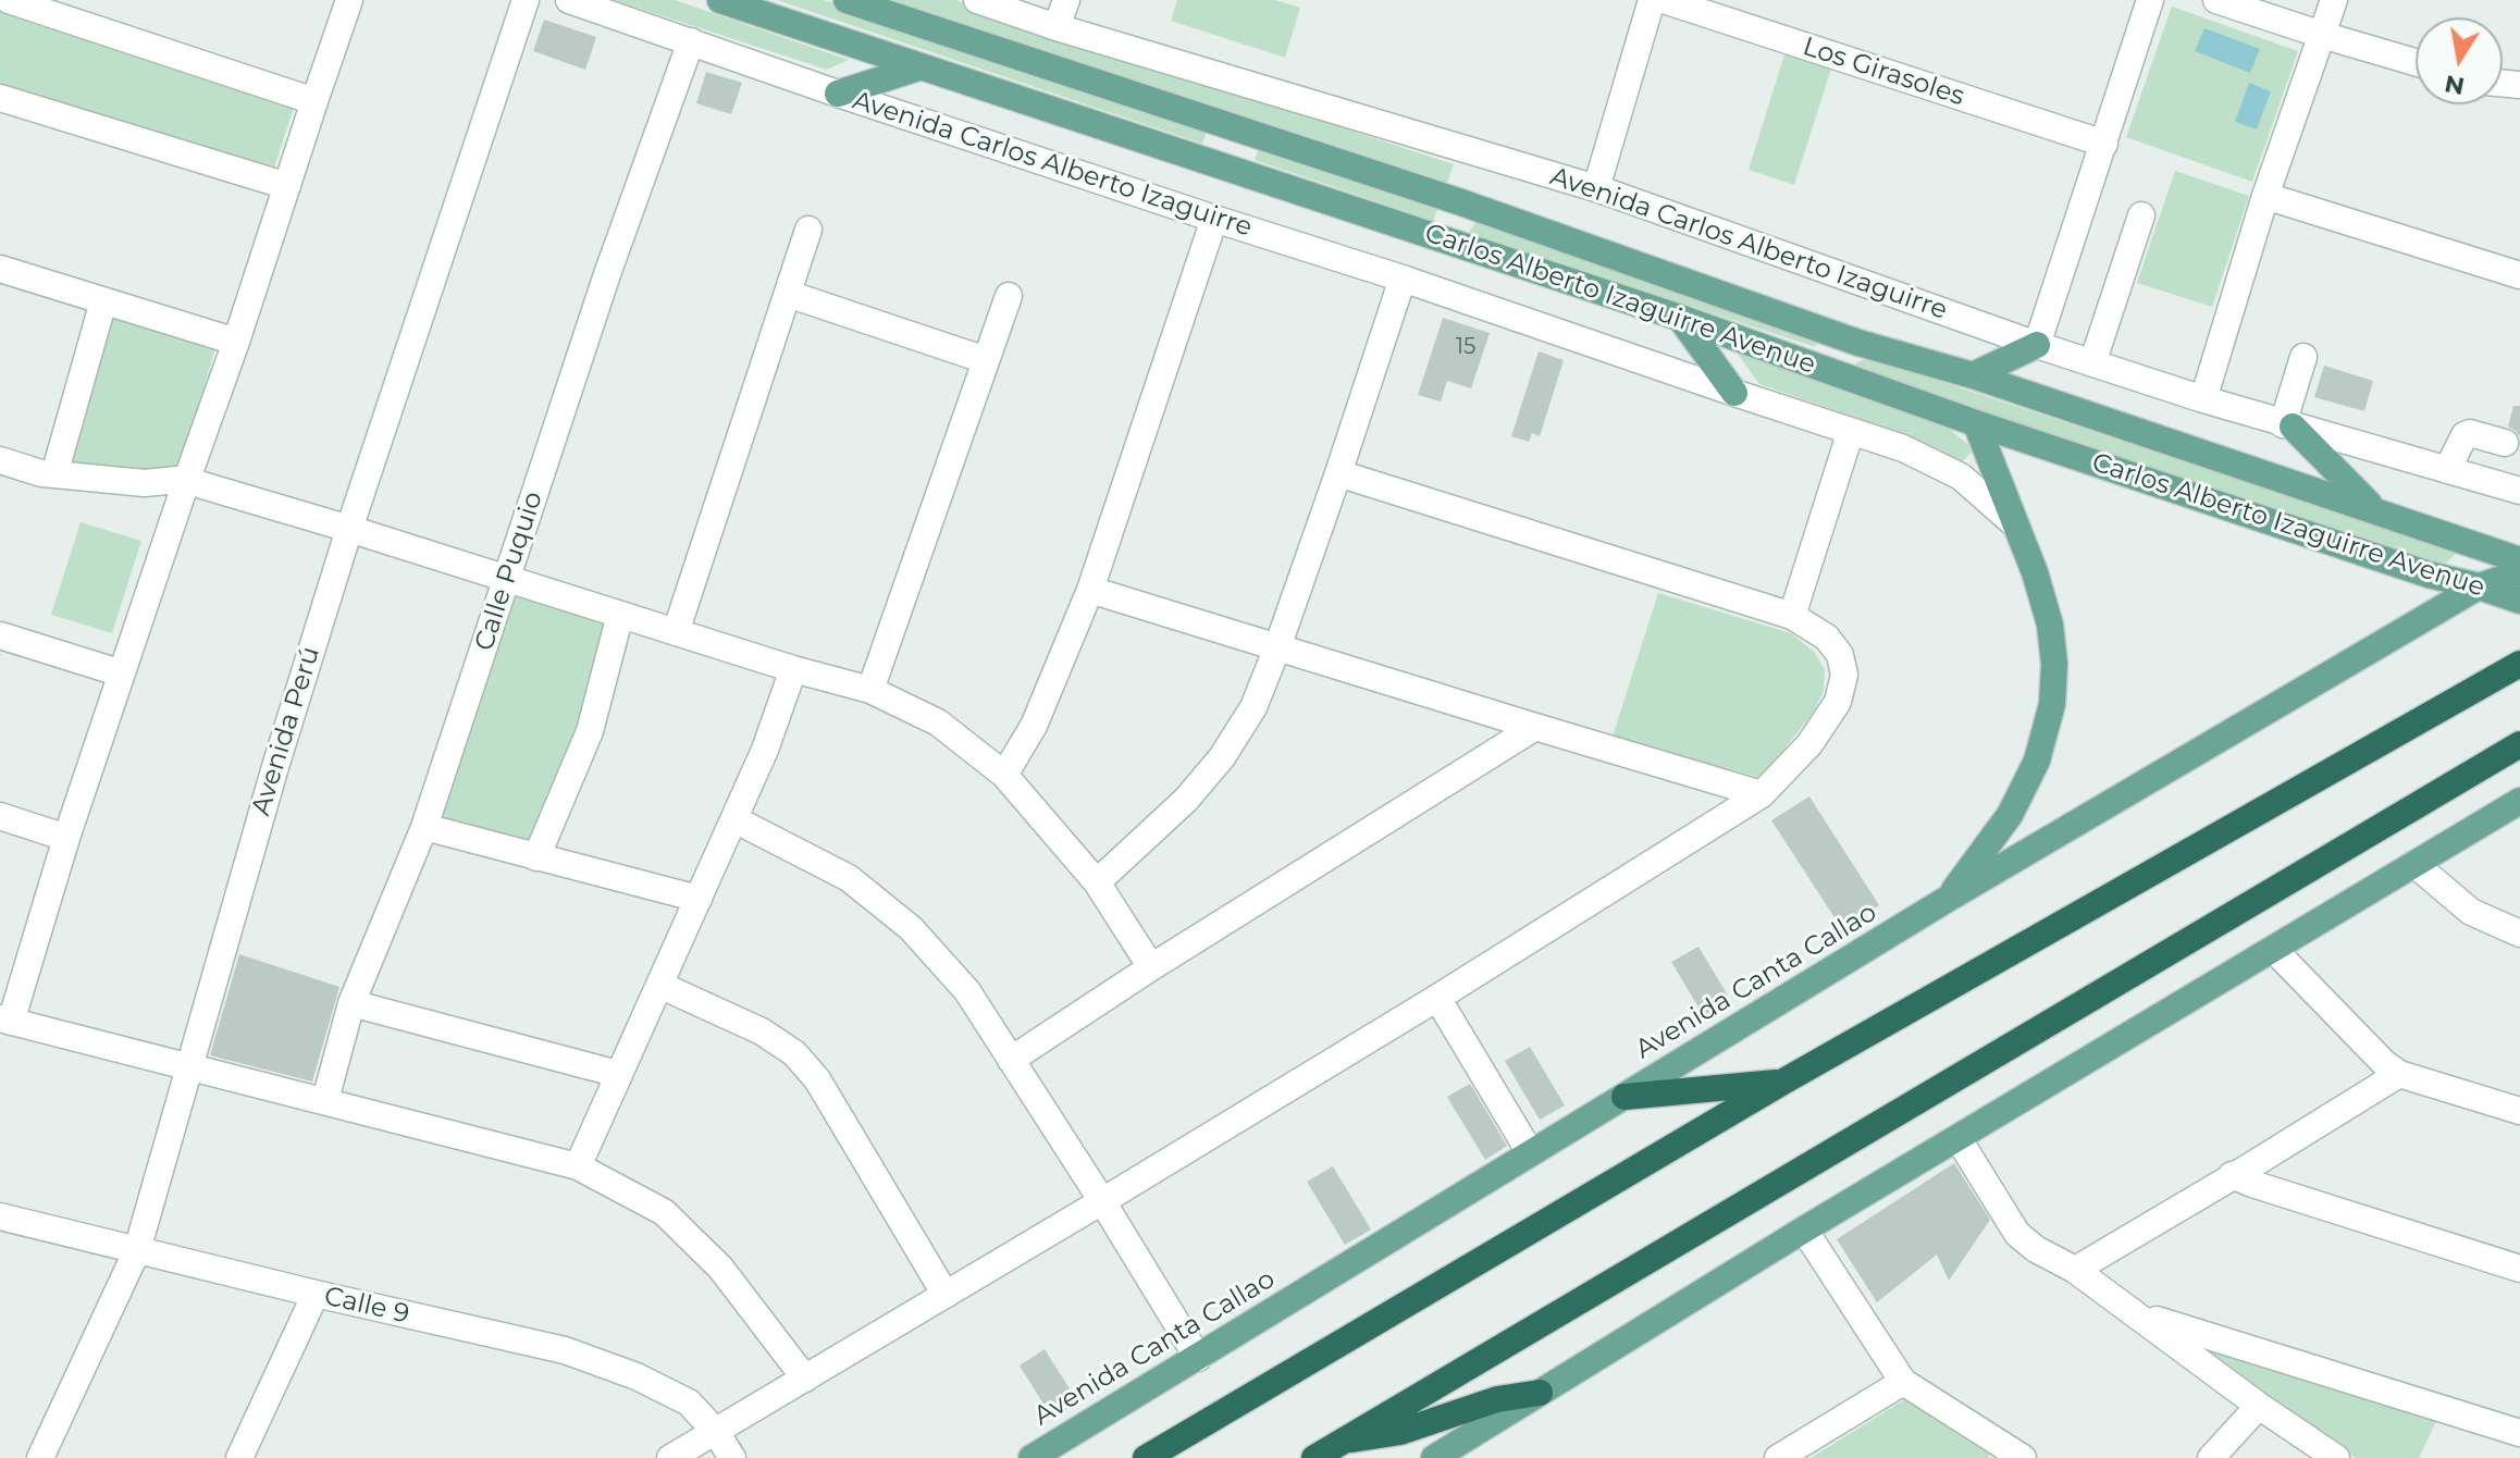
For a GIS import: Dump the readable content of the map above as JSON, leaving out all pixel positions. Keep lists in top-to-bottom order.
{
  "streets": {
    "main road": ["Carlos Alberto Izaguirre Avenue", "Avenida Canta Callao"],
    "street": [
      "Los Girasoles",
      "Avenida Carlos Alberto Izaguirre",
      "Calle Puquio",
      "Avenida Perú",
      "Calle 9"
    ]
  },
  "crossings": [
    ["Avenida Carlos Alberto Izaguirre", "Calle Puquio"],
    ["Carlos Alberto Izaguirre Avenue", "Avenida Canta Callao"],
    ["Avenida Perú", "Calle 9"]
  ],
  "house_numbers": ["15"],
  "north": "bottom"
}
